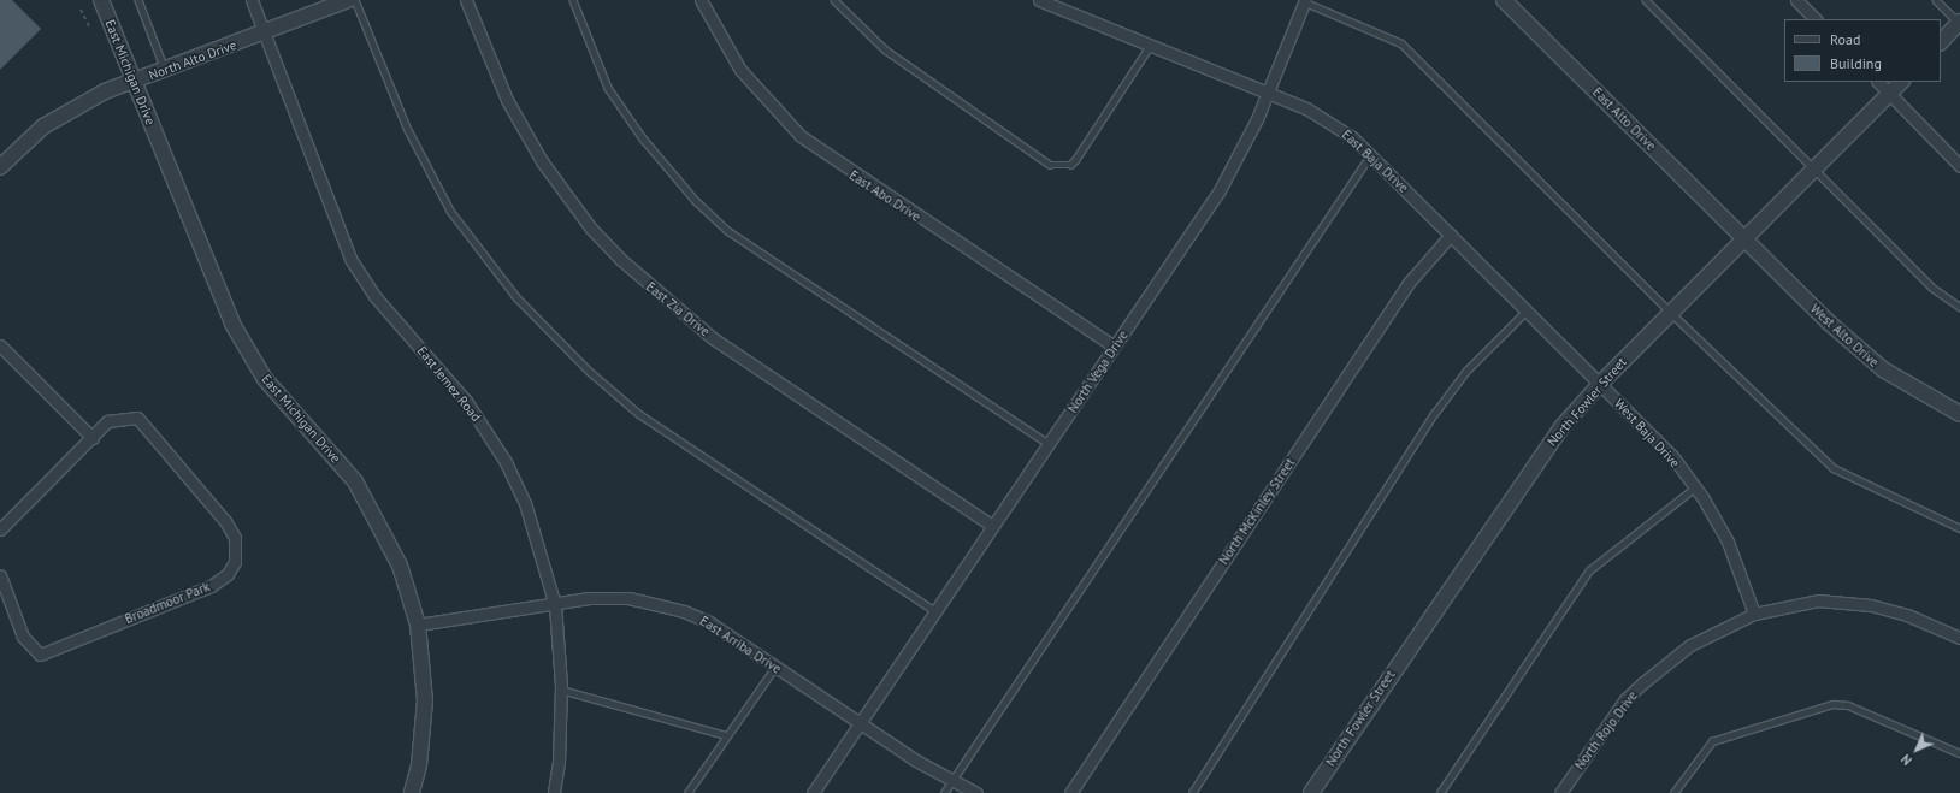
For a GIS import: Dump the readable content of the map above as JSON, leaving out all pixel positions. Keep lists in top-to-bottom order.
{
  "streets": {
    "street": [
      "North Alto Drive",
      "East Michigan Drive",
      "East Alto Drive",
      "East Baja Drive",
      "East Abo Drive",
      "East Zia Drive",
      "West Alto Drive",
      "North Vega Drive",
      "East Jemez Road",
      "North Fowler Street",
      "West Baja Drive",
      "North McKinley Street",
      "Broadmoor Park",
      "East Arriba Drive",
      "North Rojo Drive"
    ]
  },
  "crossings": [
    ["North Alto Drive", "East Michigan Drive"],
    ["North Alto Drive", "East Jemez Road"],
    ["East Michigan Drive", "East Arriba Drive"],
    ["East Alto Drive", "West Alto Drive"],
    ["East Alto Drive", "North Fowler Street"],
    ["East Baja Drive", "North Vega Drive"],
    ["East Baja Drive", "North Fowler Street"],
    ["East Baja Drive", "West Baja Drive"],
    ["East Baja Drive", "North McKinley Street"],
    ["East Abo Drive", "North Vega Drive"],
    ["East Zia Drive", "North Vega Drive"],
    ["West Alto Drive", "North Fowler Street"],
    ["North Vega Drive", "East Arriba Drive"],
    ["East Jemez Road", "East Arriba Drive"],
    ["North Fowler Street", "West Baja Drive"],
    ["West Baja Drive", "North Rojo Drive"]
  ],
  "legend": ["Road", "Building"],
  "north": "bottom left"
}
